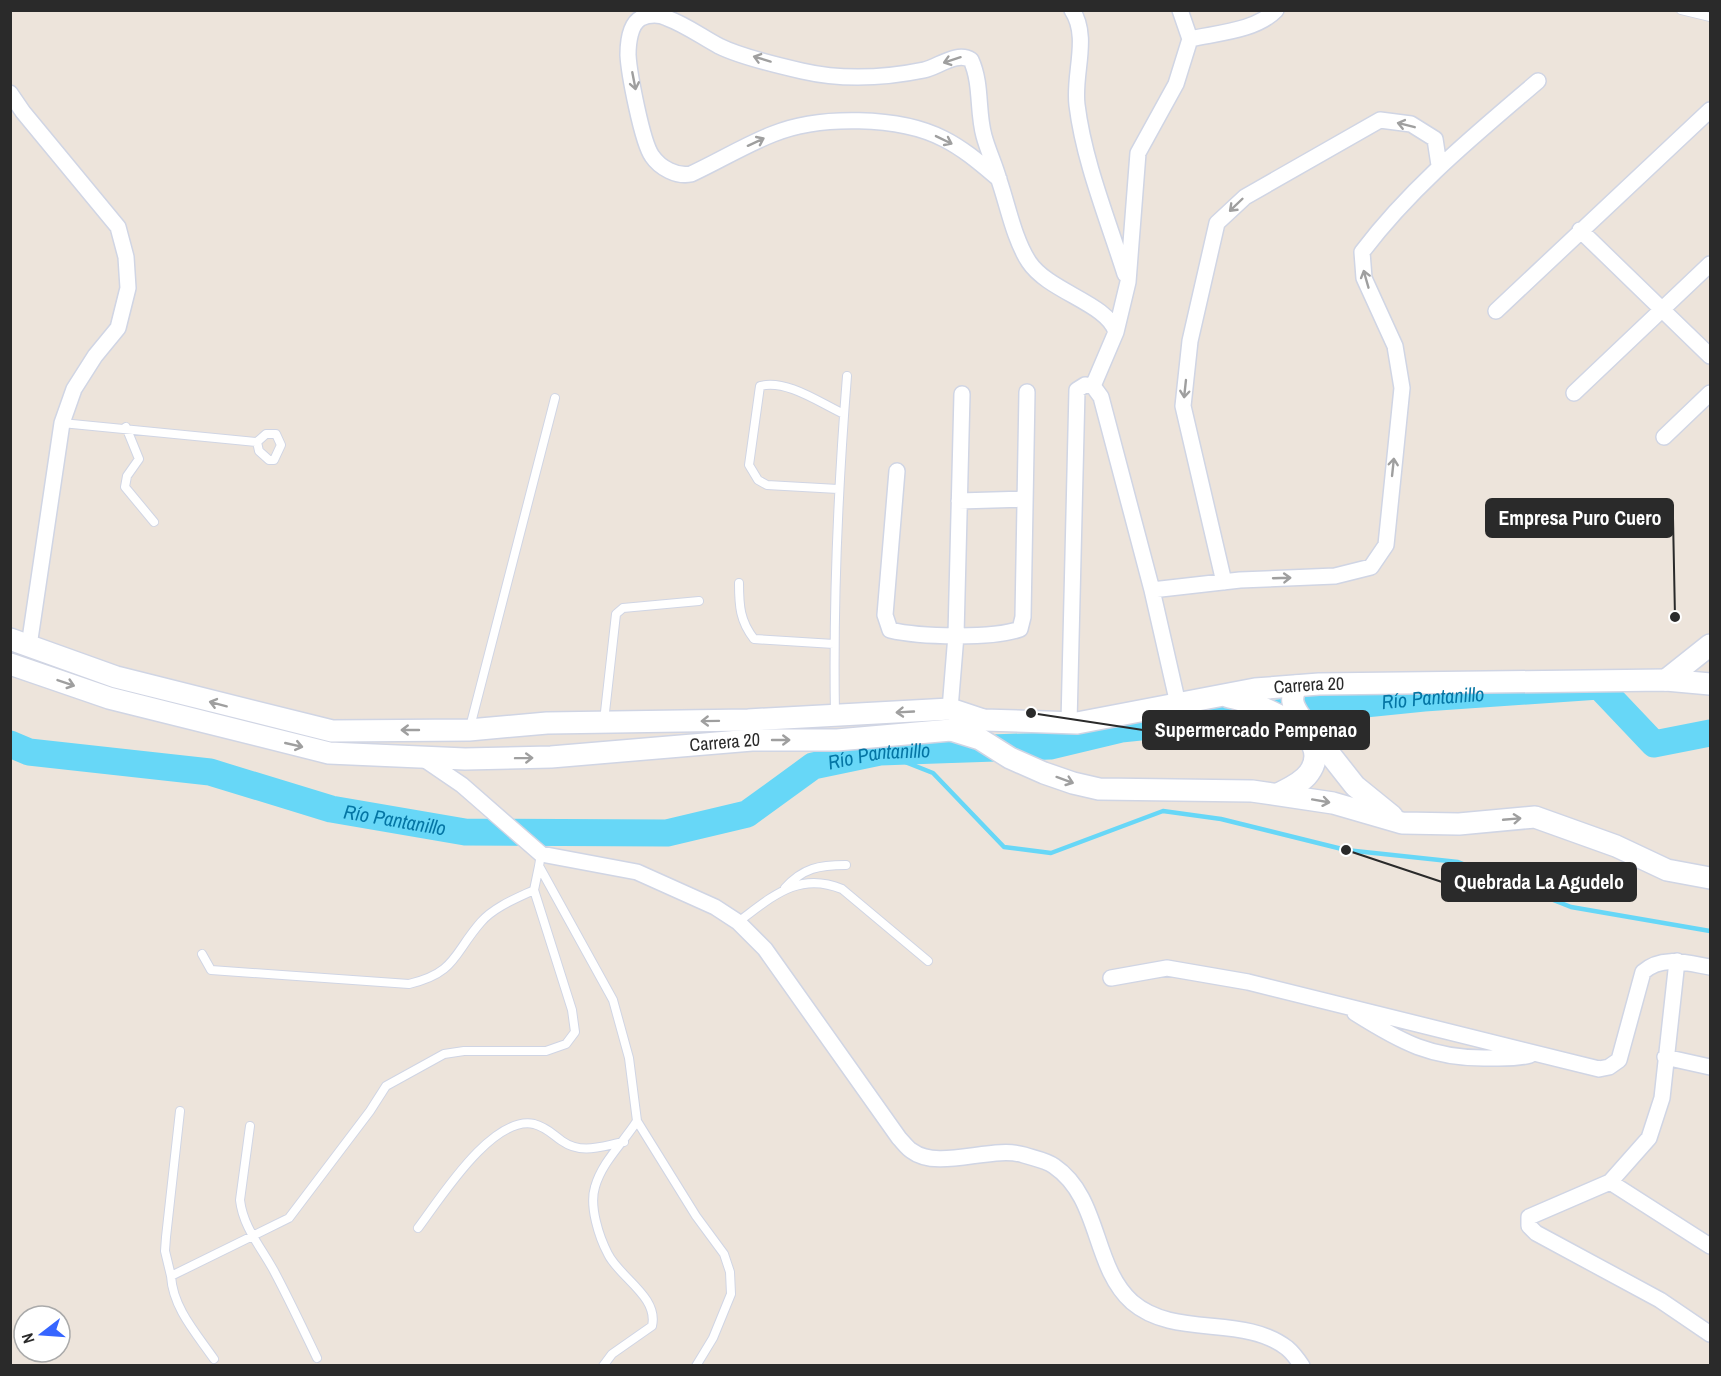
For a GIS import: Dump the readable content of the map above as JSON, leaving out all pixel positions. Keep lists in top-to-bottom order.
{
  "streets": {
    "main road": ["Carrera 20"]
  },
  "water": ["Río Pantanillo"],
  "places": ["Empresa Puro Cuero", "Supermercado Pempenao", "Quebrada La Agudelo"],
  "north": "left"
}
